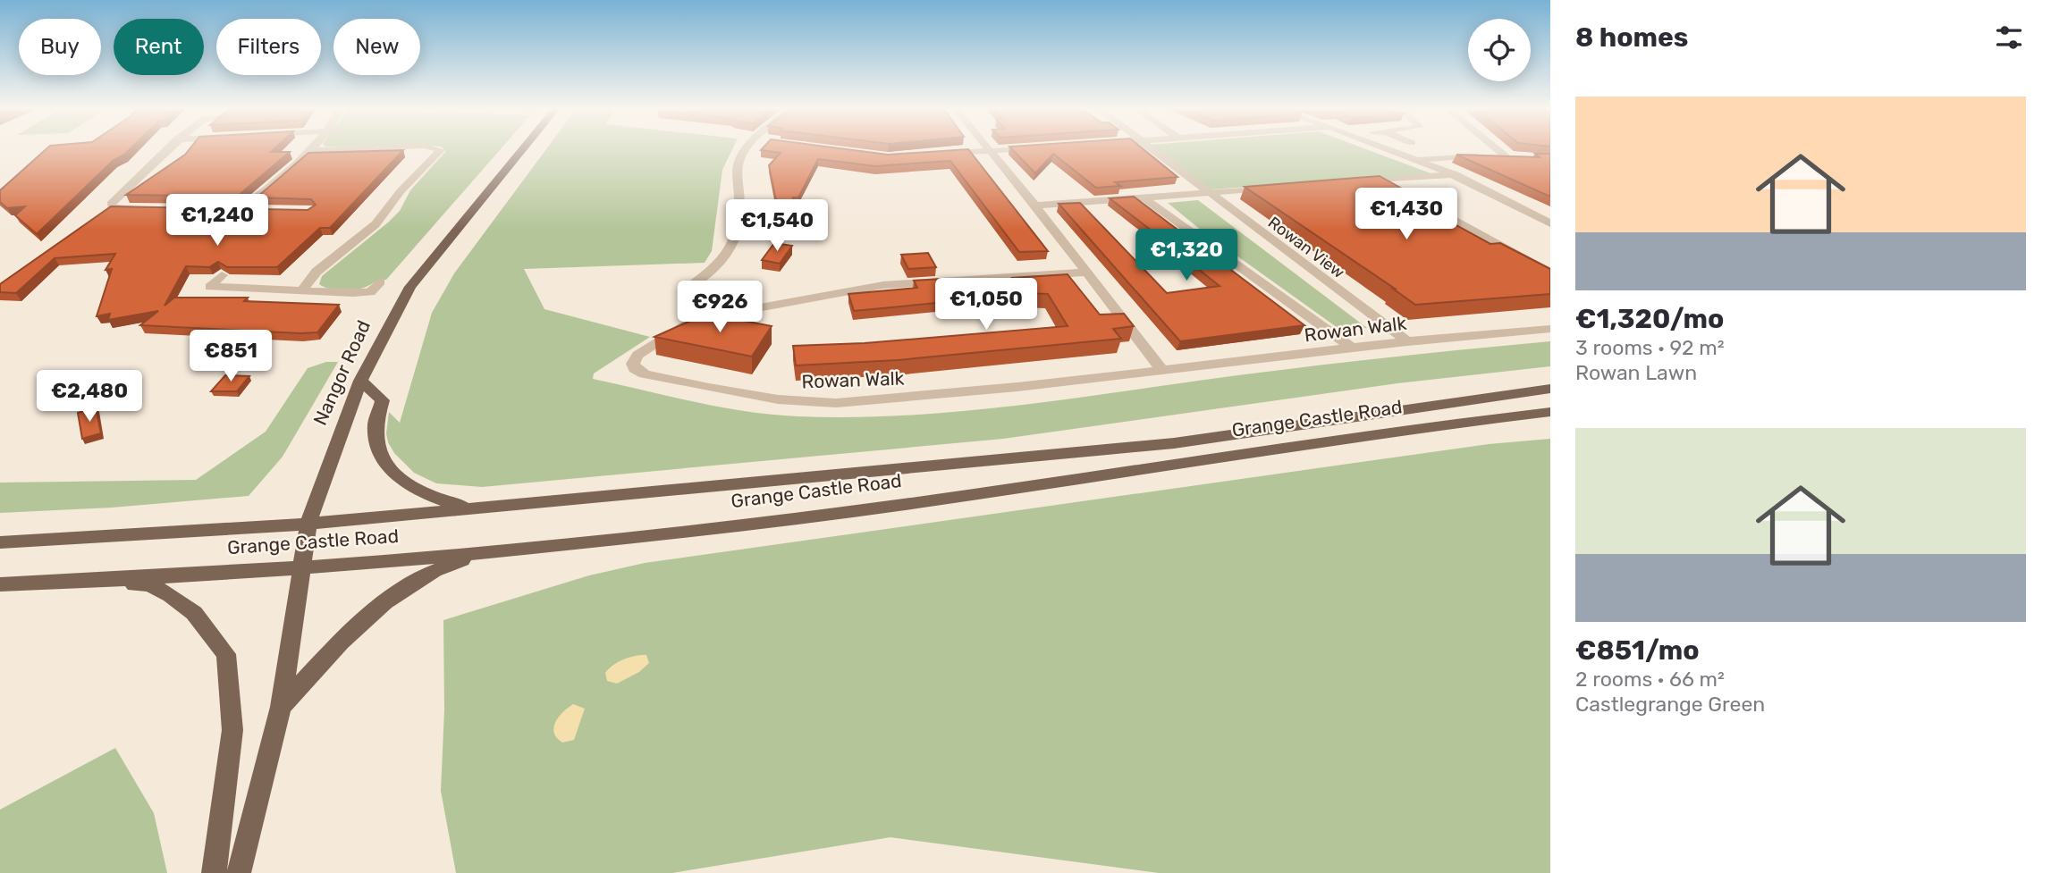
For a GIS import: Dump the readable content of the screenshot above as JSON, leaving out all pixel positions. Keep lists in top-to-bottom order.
{
  "streets": {
    "main road": ["Nangor Road", "Grange Castle Road"],
    "street": ["Rowan View", "Rowan Walk"]
  },
  "crossings": [
    ["Rowan View", "Rowan Walk"],
    ["Nangor Road", "Grange Castle Road"]
  ],
  "page": {
    "heading": "8 homes",
    "chip": [
      "Buy",
      "Rent",
      "Filters",
      "New"
    ],
    "list": [
      {
        "name": "€1,320/mo",
        "note": "3 rooms · 92 m² · Rowan Lawn"
      },
      {
        "name": "€851/mo",
        "note": "2 rooms · 66 m² · Castlegrange Green"
      }
    ],
    "price": [
      "€1,430",
      "€1,240",
      "€1,540",
      "€1,320",
      "€1,050",
      "€926",
      "€851",
      "€2,480"
    ]
  }
}
